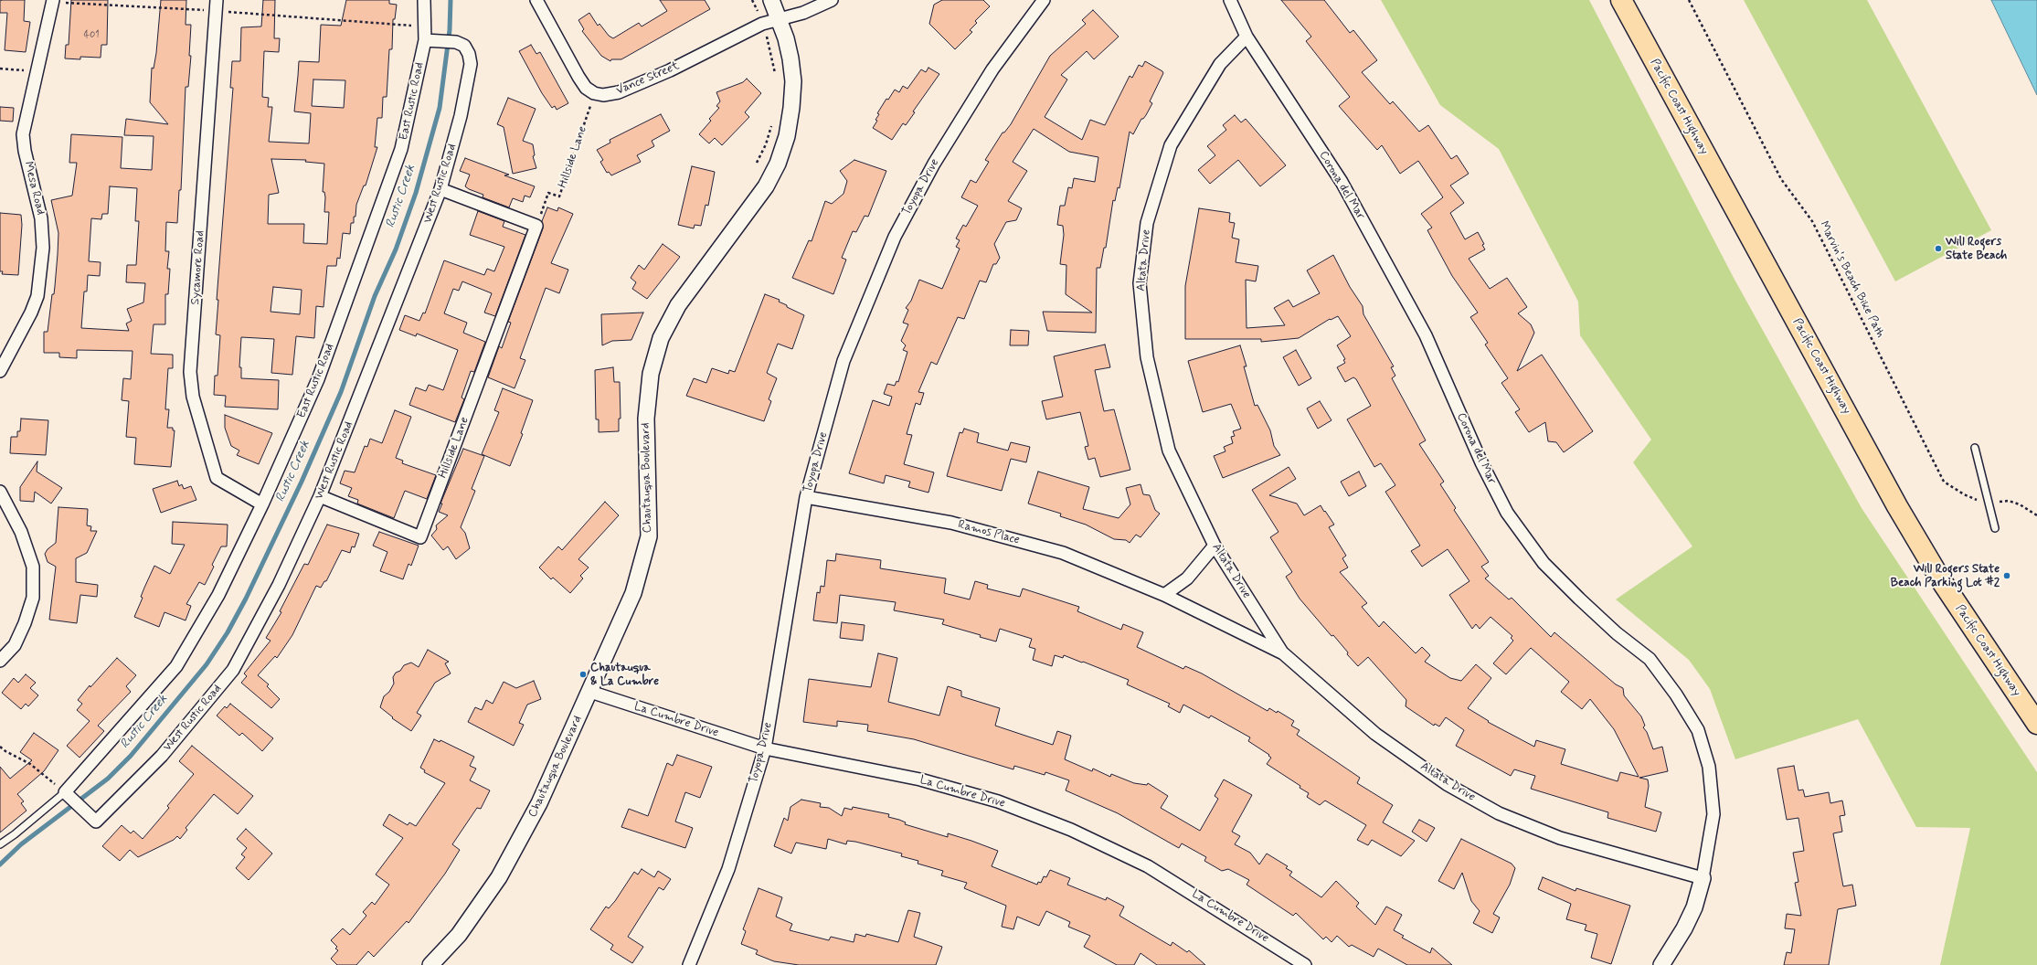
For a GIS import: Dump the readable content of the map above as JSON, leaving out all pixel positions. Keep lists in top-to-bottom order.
{
  "streets": {
    "highway": ["Pacific Coast Highway"],
    "street": [
      "Vance Street",
      "East Rustic Road",
      "Hillside Lane",
      "West Rustic Road",
      "Corona del Mar",
      "Toyopa Drive",
      "Mesa Road",
      "Altata Drive",
      "Sycamore Road",
      "Chautauqua Boulevard",
      "Ramos Place",
      "La Cumbre Drive"
    ],
    "path": ["Marvin's Beach Bike Path"]
  },
  "crossings": [
    ["Vance Street", "Hillside Lane"],
    ["Vance Street", "Chautauqua Boulevard"],
    ["East Rustic Road", "West Rustic Road"],
    ["East Rustic Road", "Sycamore Road"],
    ["Hillside Lane", "West Rustic Road"],
    ["Corona del Mar", "Altata Drive"],
    ["Toyopa Drive", "Ramos Place"],
    ["Toyopa Drive", "La Cumbre Drive"],
    ["Altata Drive", "Ramos Place"],
    ["Chautauqua Boulevard", "La Cumbre Drive"]
  ],
  "water": ["Rustic Creek"],
  "places": ["Will Rogers State Beach", "Will Rogers State Beach Parking Lot #2", "Chautauqua & La Cumbre"],
  "house_numbers": ["401"]
}
